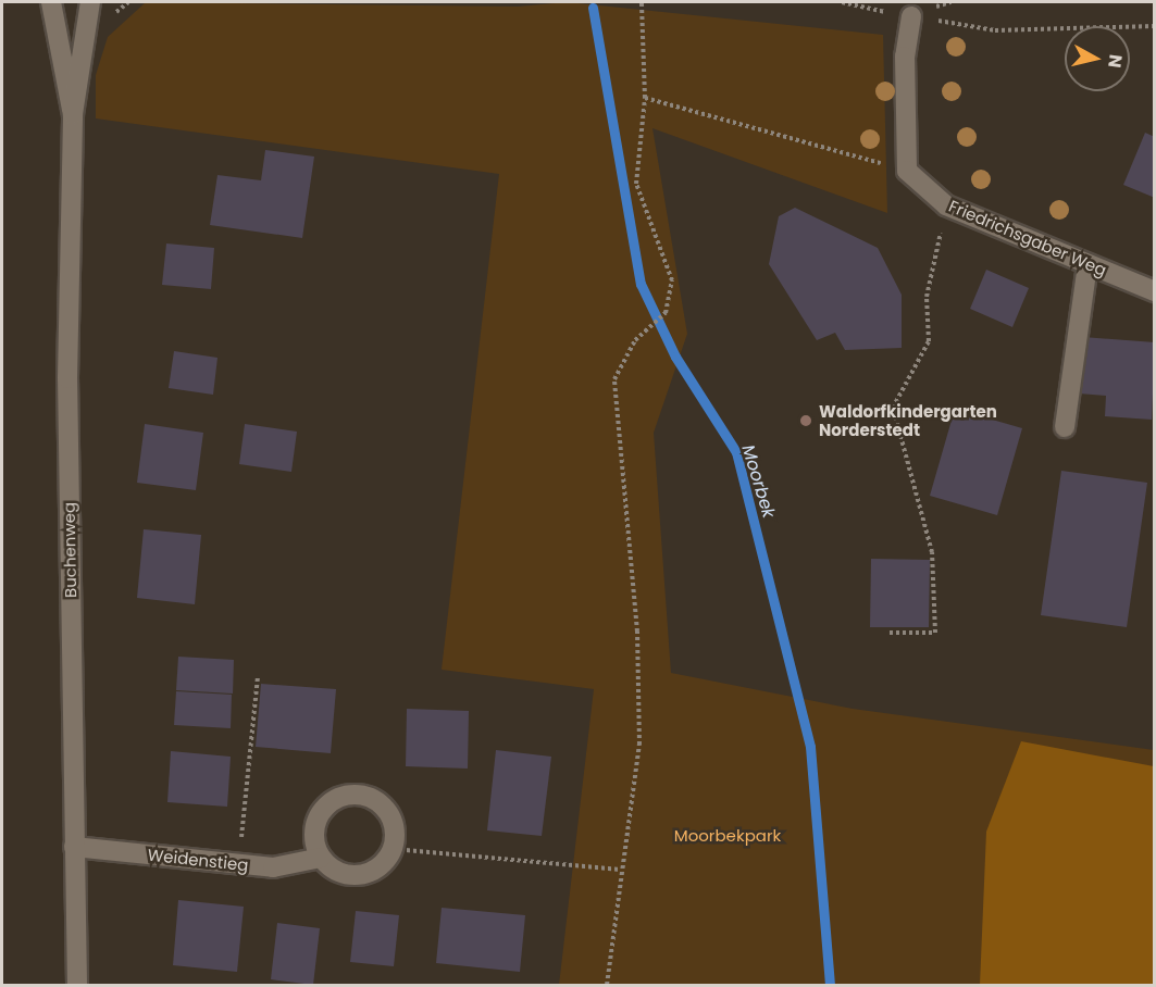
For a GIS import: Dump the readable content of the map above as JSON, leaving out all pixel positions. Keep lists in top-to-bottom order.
{
  "streets": {
    "street": ["Friedrichsgaber Weg", "Buchenweg", "Weidenstieg"]
  },
  "crossings": [
    ["Buchenweg", "Weidenstieg"]
  ],
  "water": ["Moorbek"],
  "parks": ["Moorbekpark"],
  "places": ["Waldorfkindergarten Norderstedt"],
  "north": "right"
}
